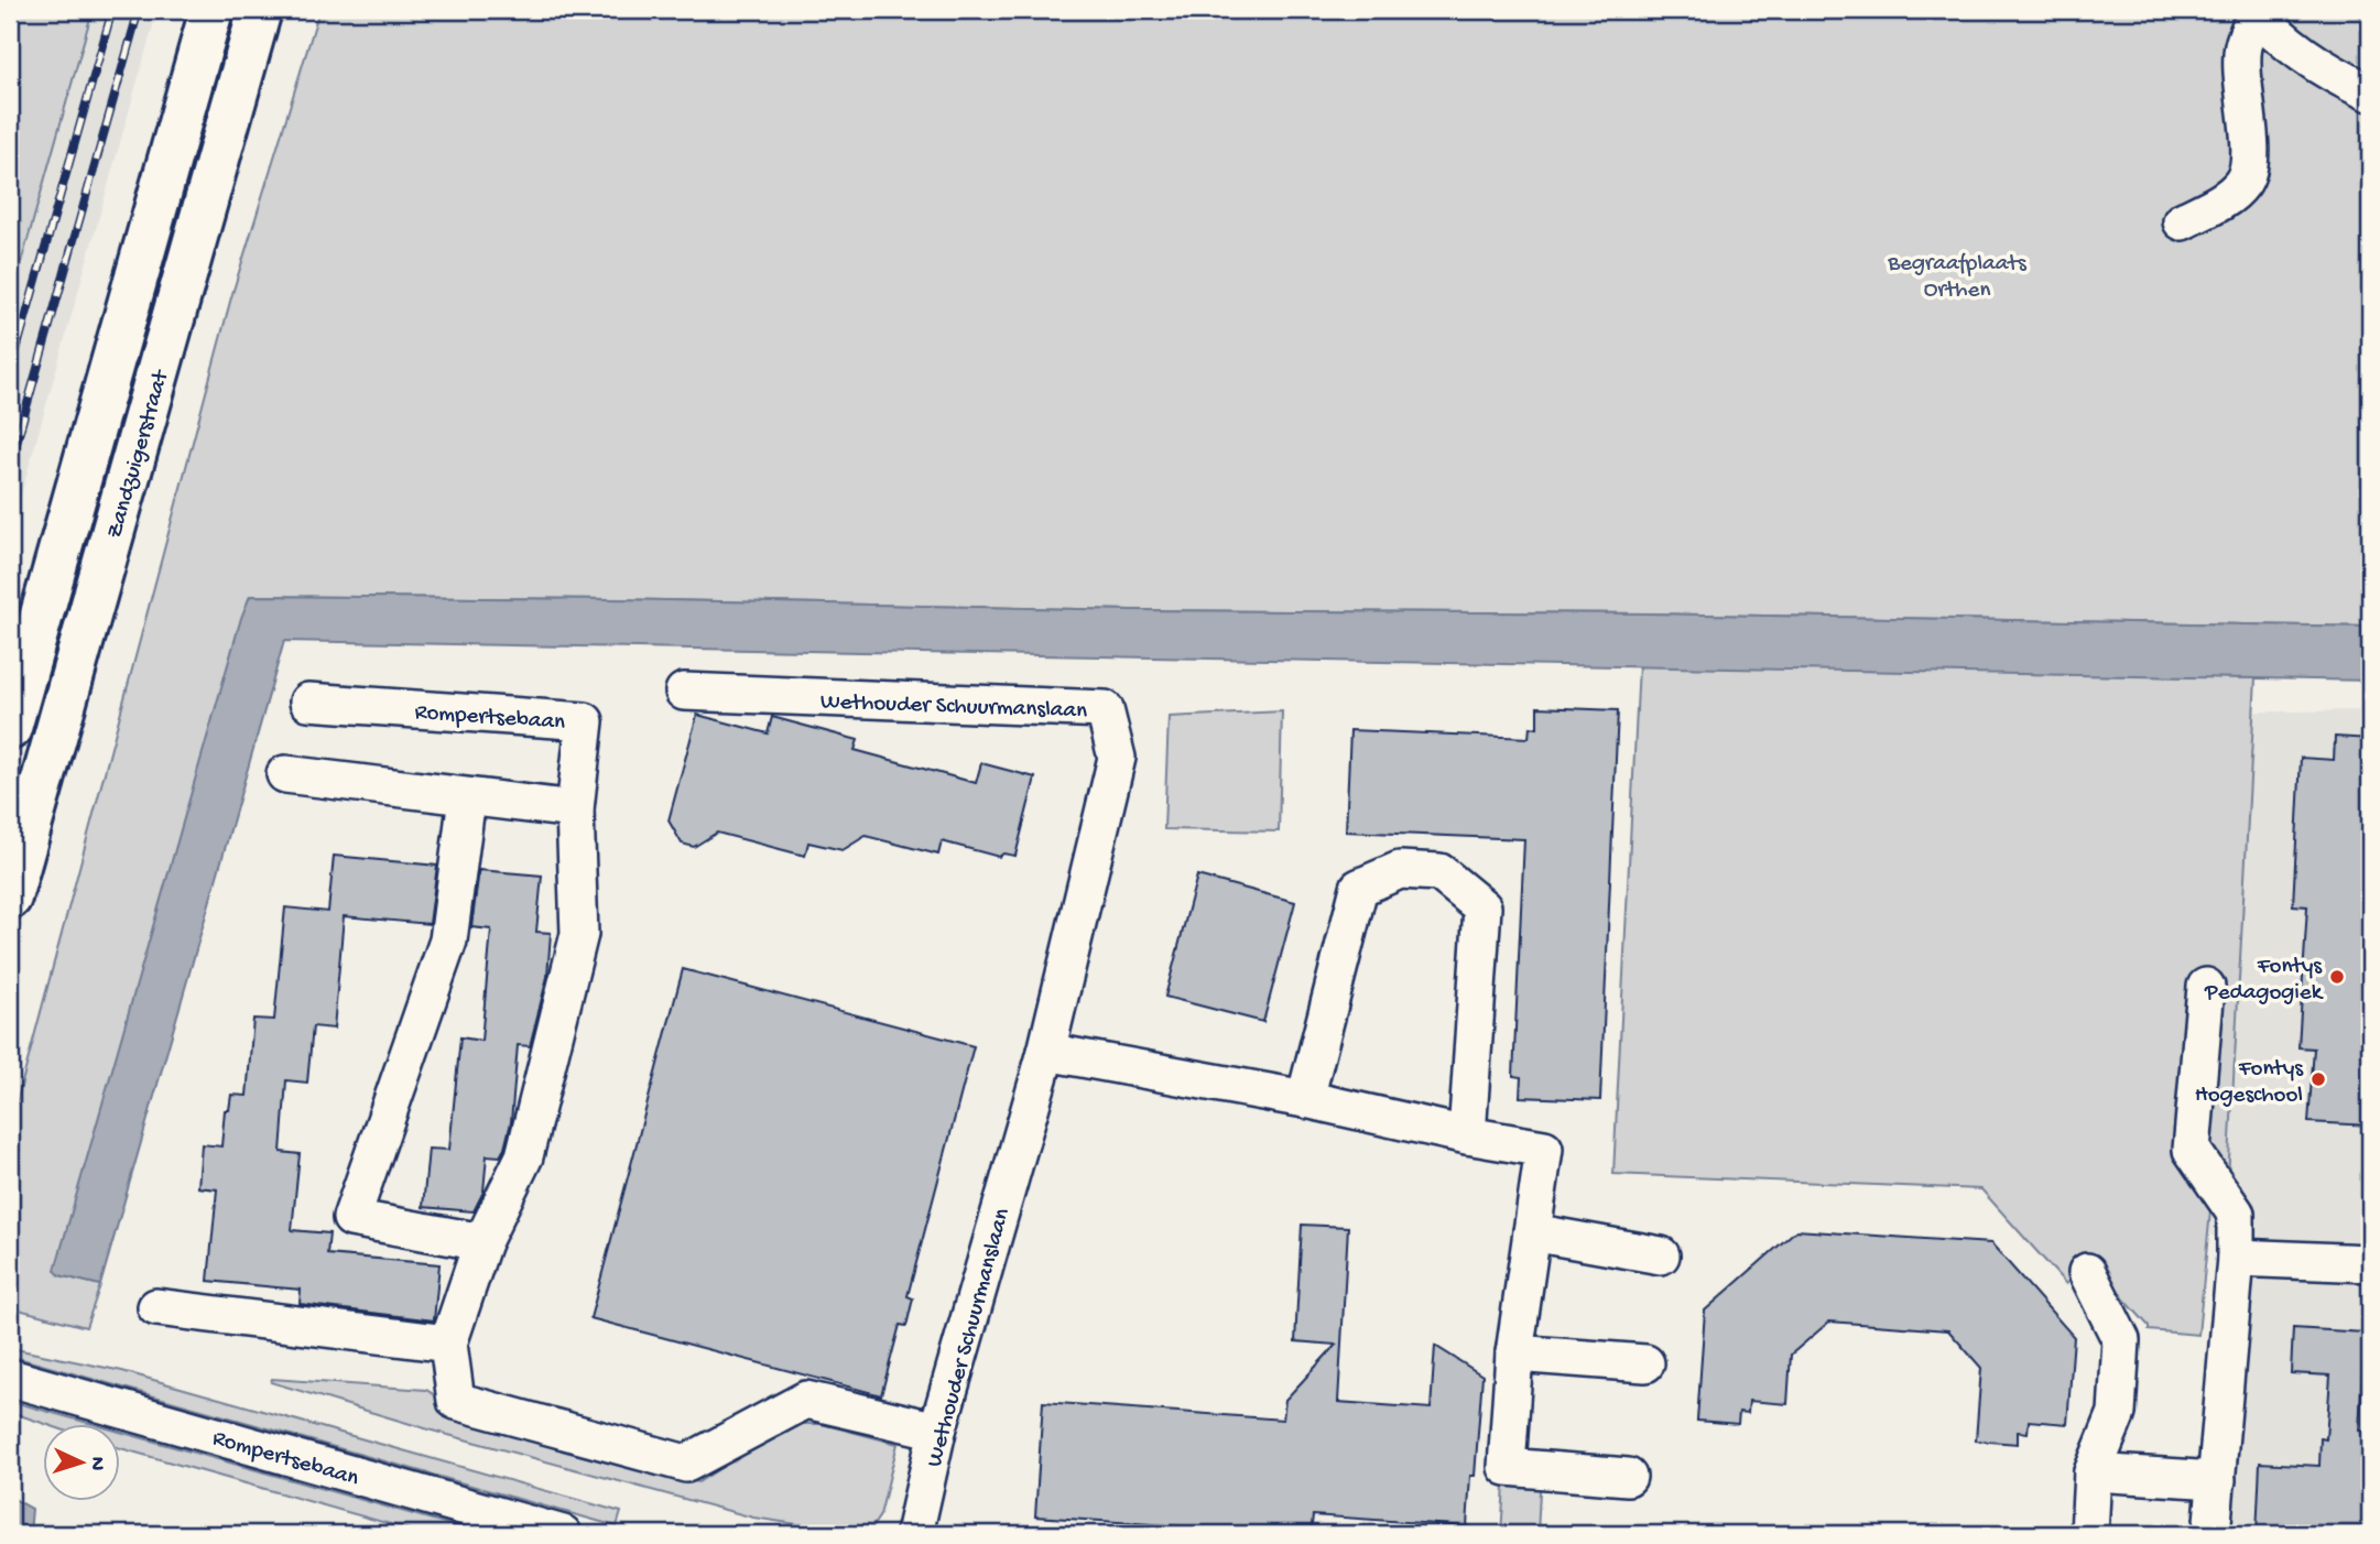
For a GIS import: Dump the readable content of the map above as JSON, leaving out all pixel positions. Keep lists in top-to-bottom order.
{
  "streets": {
    "main road": ["Zandzuigerstraat"],
    "street": ["Wethouder Schuurmanslaan", "Rompertsebaan"]
  },
  "crossings": [
    ["Wethouder Schuurmanslaan", "Rompertsebaan"]
  ],
  "parks": ["Begraafplaats Orthen"],
  "places": ["Fontys Pedagogiek", "Fontys Hogeschool"],
  "north": "right"
}
